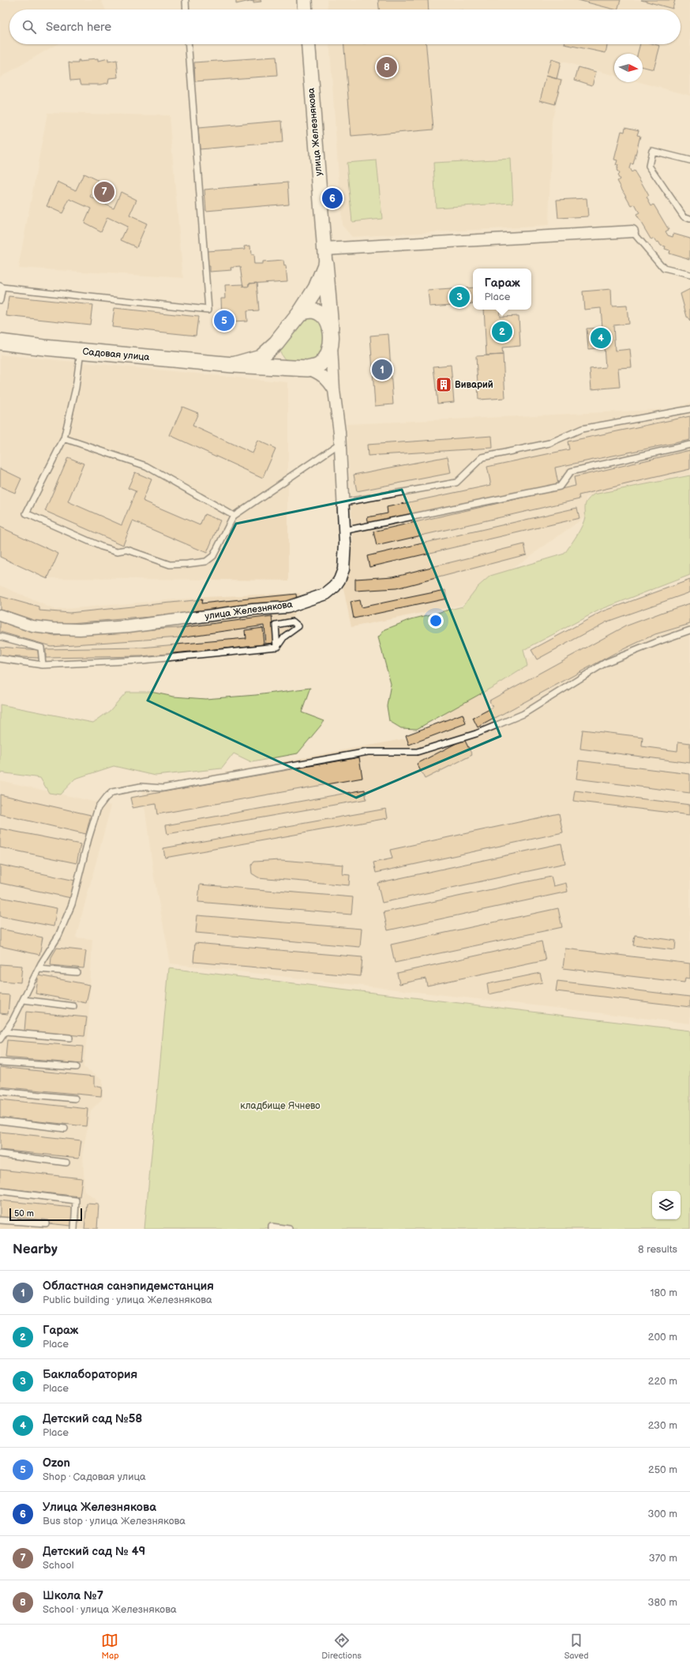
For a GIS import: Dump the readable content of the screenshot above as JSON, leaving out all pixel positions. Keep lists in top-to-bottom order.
{
  "streets": {
    "main road": ["улица Железнякова", "Садовая улица"]
  },
  "crossings": [
    ["улица Железнякова", "Садовая улица"]
  ],
  "parks": ["кладбище Ячнево"],
  "places": {
    "building": ["Виварий"]
  },
  "scale_bar": "50 m",
  "north": "right",
  "page": {
    "search": "Search here",
    "pins": [
      "8",
      "7",
      "6",
      "3",
      "5",
      "2",
      "4",
      "1"
    ],
    "popup": ["Гараж", "Place"],
    "scale": "50 m",
    "heading": ["Nearby", "8 results"],
    "list": [
      {
        "mark": "1",
        "name": "Областная санэпидемстанция",
        "note": "Public building · улица Железнякова",
        "value": "180 m"
      },
      {
        "mark": "2",
        "name": "Гараж",
        "note": "Place",
        "value": "200 m"
      },
      {
        "mark": "3",
        "name": "Баклаборатория",
        "note": "Place",
        "value": "220 m"
      },
      {
        "mark": "4",
        "name": "Детский сад №58",
        "note": "Place",
        "value": "230 m"
      },
      {
        "mark": "5",
        "name": "Ozon",
        "note": "Shop · Садовая улица",
        "value": "250 m"
      },
      {
        "mark": "6",
        "name": "Улица Железнякова",
        "note": "Bus stop · улица Железнякова",
        "value": "300 m"
      },
      {
        "mark": "7",
        "name": "Детский сад № 49",
        "note": "School",
        "value": "370 m"
      },
      {
        "mark": "8",
        "name": "Школа №7",
        "note": "School · улица Железнякова",
        "value": "380 m"
      }
    ],
    "nav": ["Map", "Directions", "Saved"]
  }
}
